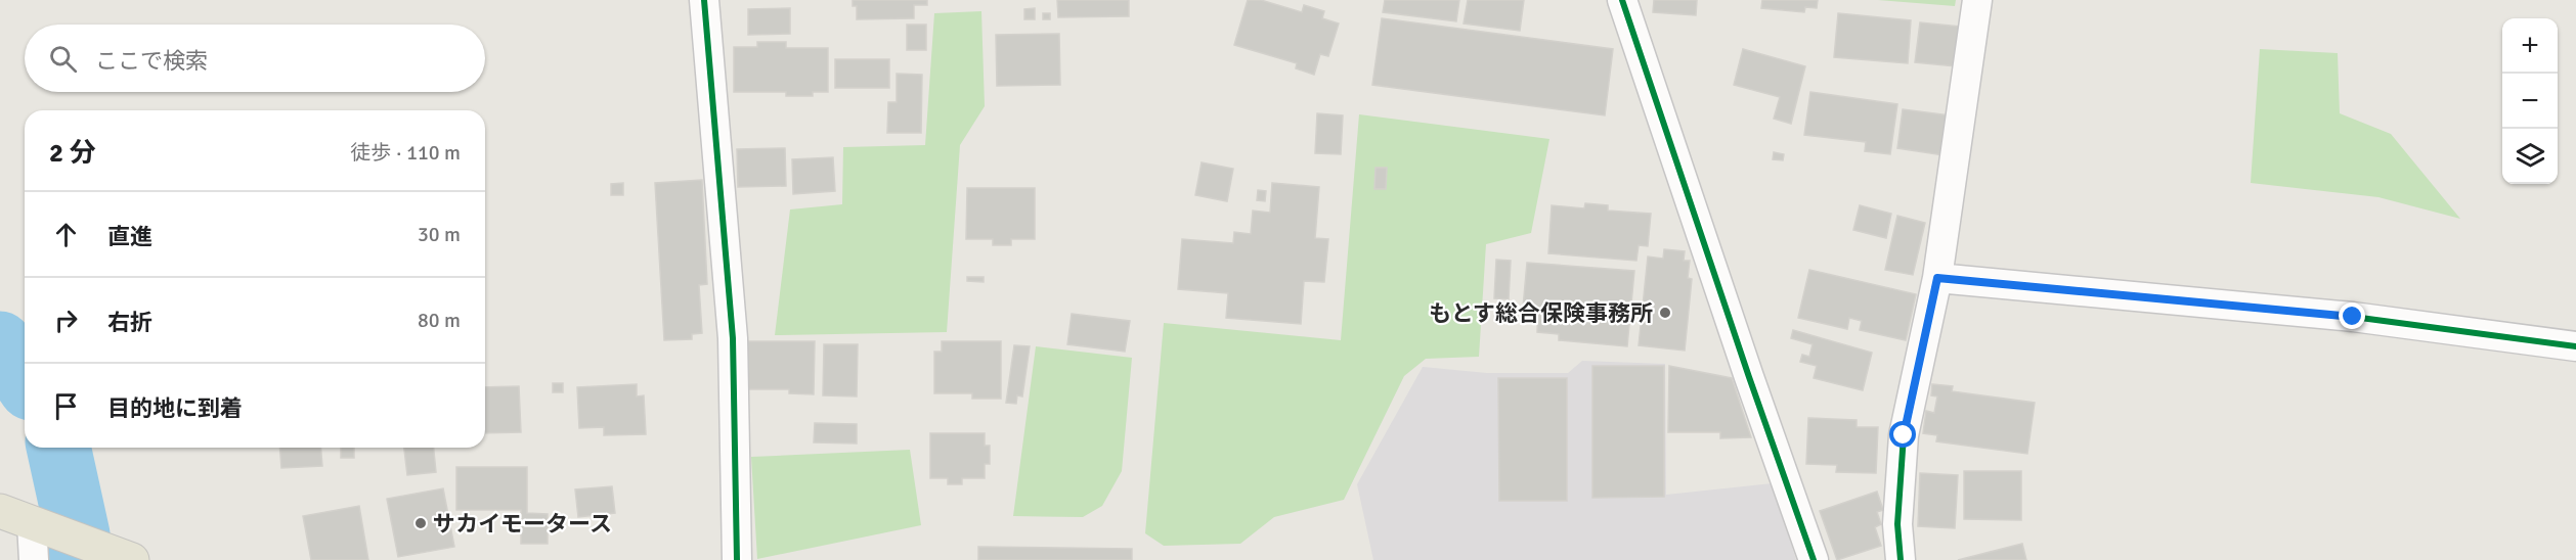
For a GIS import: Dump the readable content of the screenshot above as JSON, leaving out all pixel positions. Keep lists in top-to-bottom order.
{
  "places": ["もとす総合保険事務所", "サカイモータース"],
  "page": {
    "map_buttons": ["+", "−"],
    "search": "ここで検索",
    "heading": ["2 分", "徒歩 · 110 m"],
    "list": [
      ["直進", "30 m"],
      ["右折", "80 m"],
      "目的地に到着"
    ]
  }
}
